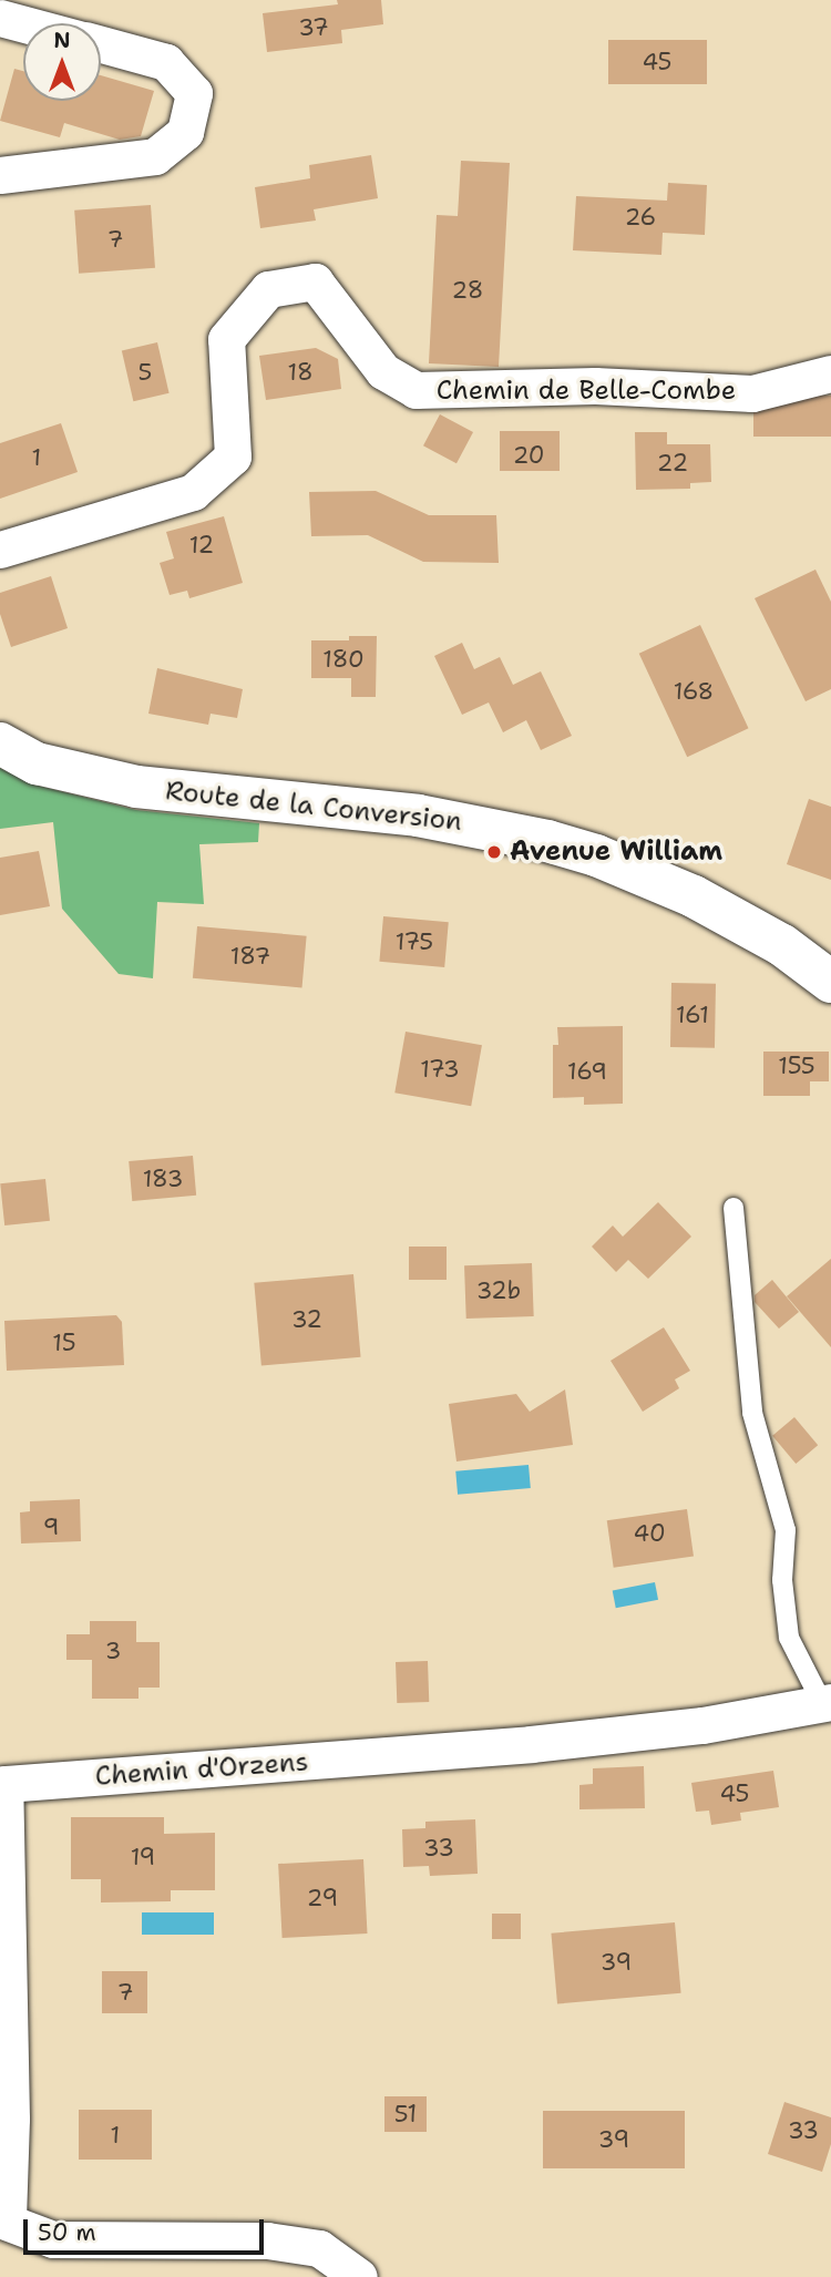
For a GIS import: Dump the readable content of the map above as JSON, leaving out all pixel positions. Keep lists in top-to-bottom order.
{
  "streets": {
    "main road": ["Route de la Conversion"],
    "street": ["Chemin de Belle-Combe", "Chemin d'Orzens"]
  },
  "places": ["Avenue William"],
  "house_numbers": [
    "37",
    "45",
    "26",
    "7",
    "28",
    "5",
    "18",
    "20",
    "1",
    "22",
    "12",
    "180",
    "168",
    "175",
    "187",
    "161",
    "155",
    "173",
    "169",
    "183",
    "32b",
    "32",
    "15",
    "9",
    "40",
    "3",
    "45",
    "33",
    "19",
    "29",
    "39",
    "7",
    "51",
    "33",
    "1",
    "39"
  ],
  "scale_bar": "50 m",
  "north": "top"
}
